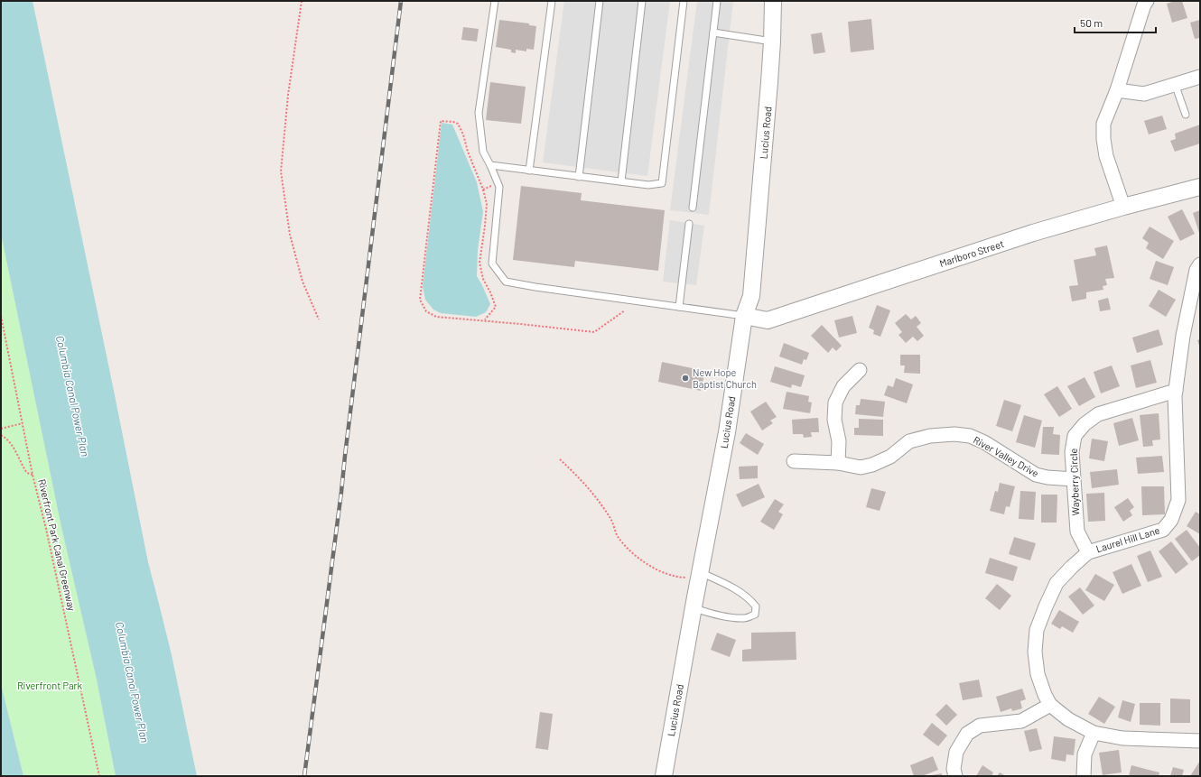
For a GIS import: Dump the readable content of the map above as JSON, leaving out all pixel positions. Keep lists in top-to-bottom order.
{
  "streets": {
    "street": [
      "Lucius Road",
      "Marlboro Street",
      "River Valley Drive",
      "Wayberry Circle",
      "Laurel Hill Lane"
    ],
    "path": ["Riverfront Park Canal Greenway"]
  },
  "crossings": [
    ["Lucius Road", "Marlboro Street"],
    ["River Valley Drive", "Wayberry Circle"],
    ["Wayberry Circle", "Laurel Hill Lane"]
  ],
  "water": ["Columbia Canal Power Plan"],
  "parks": ["Riverfront Park"],
  "places": ["New Hope Baptist Church"],
  "scale_bar": "50 m"
}
